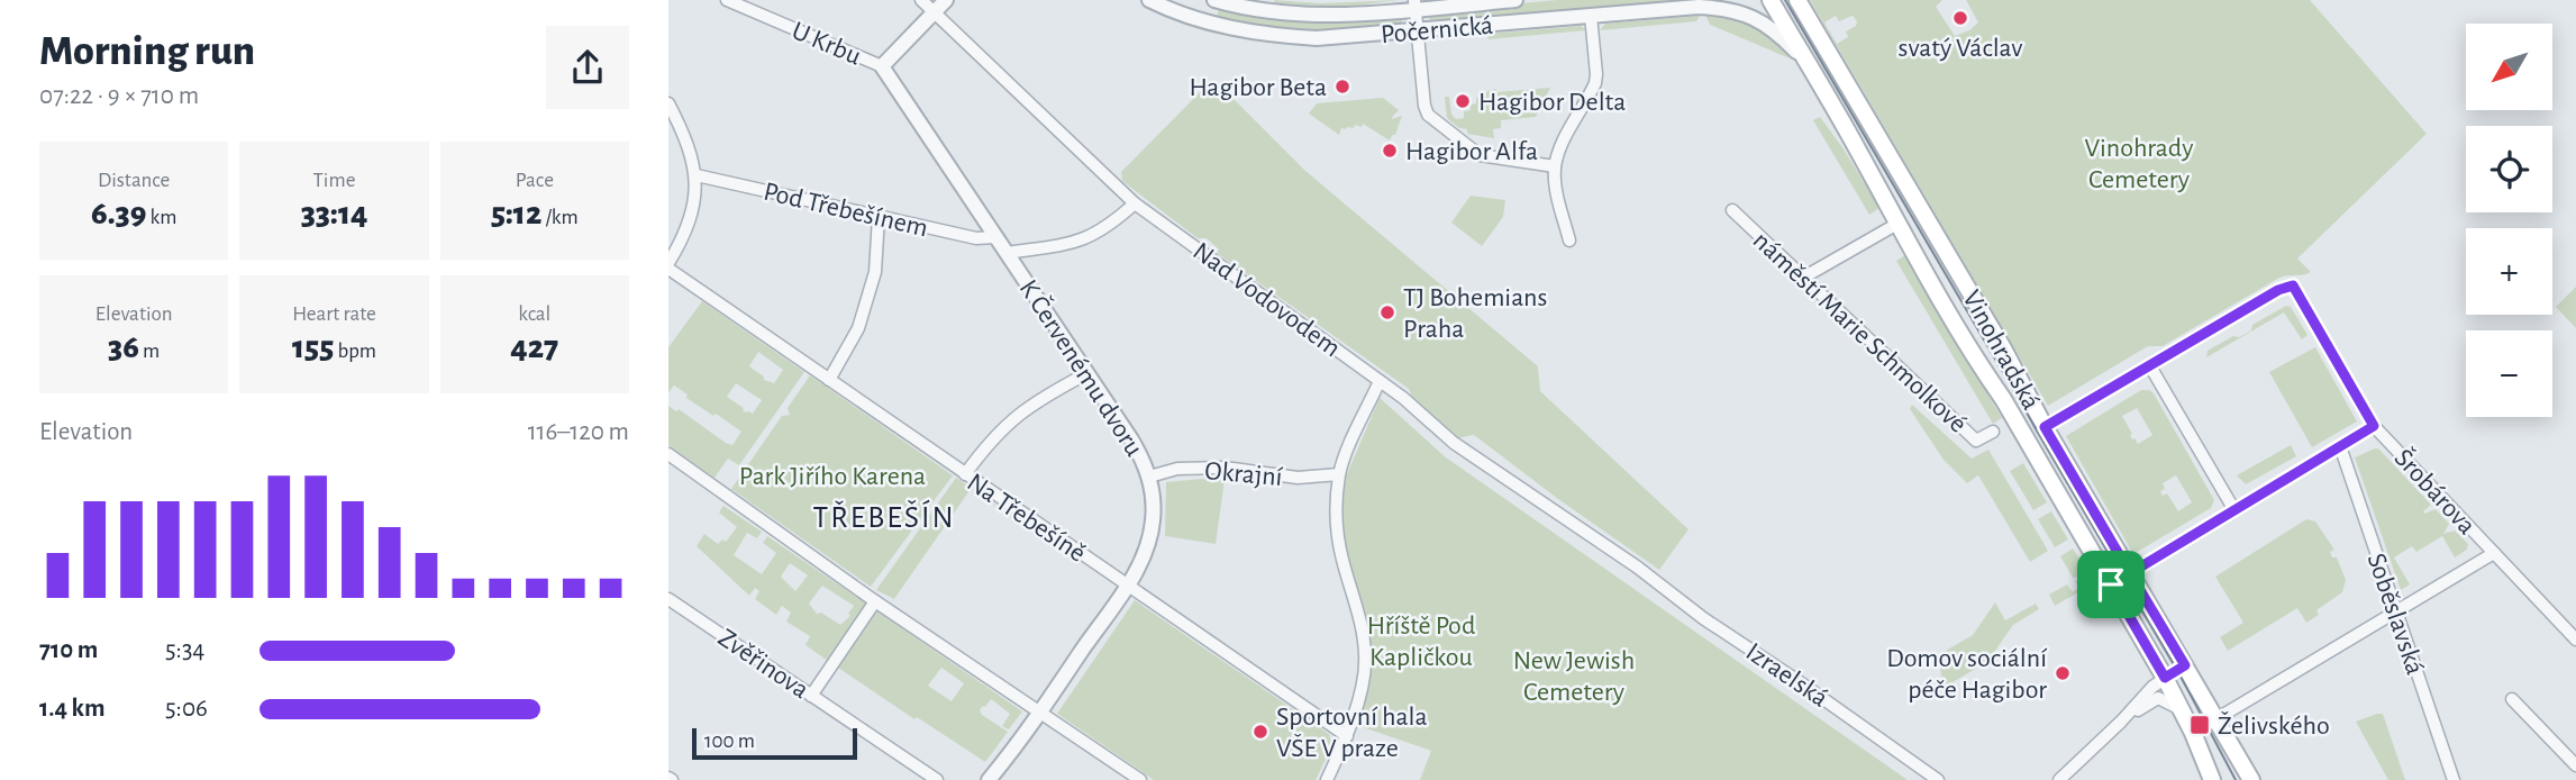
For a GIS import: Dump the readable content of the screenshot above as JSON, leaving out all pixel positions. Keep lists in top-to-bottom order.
{
  "streets": {
    "main road": ["Vinohradská"],
    "street": [
      "Počernická",
      "U Krbu",
      "Pod Třebešínem",
      "Nad Vodovodem",
      "náměstí Marie Schmolkové",
      "K Červenému dvoru",
      "Okrajní",
      "Šrobárova",
      "Na Třebešíně",
      "Soběslavská",
      "Zvěřinova",
      "Izraelská"
    ]
  },
  "crossings": [
    ["Počernická", "Vinohradská"],
    ["U Krbu", "K Červenému dvoru"],
    ["Pod Třebešínem", "K Červenému dvoru"],
    ["Nad Vodovodem", "Izraelská"],
    ["K Červenému dvoru", "Okrajní"],
    ["K Červenému dvoru", "Na Třebešíně"]
  ],
  "districts": ["TŘEBEŠÍN"],
  "parks": [
    "Vinohrady Cemetery",
    "Park Jiřího Karena",
    "Hříště Pod Kapličkou",
    "New Jewish Cemetery"
  ],
  "places": {
    "other": [
      "svatý Václav",
      "Hagibor Beta",
      "Hagibor Delta",
      "Hagibor Alfa",
      "TJ Bohemians Praha",
      "Domov sociální péče Hagibor",
      "Sportovní hala VŠE V praze"
    ],
    "transit": ["Želivského"]
  },
  "scale_bar": "100 m",
  "north": "bottom left",
  "page": {
    "heading": ["Morning run", "07:22 · 9 × 710 m"],
    "map_buttons": ["+", "−"],
    "stats": [
      ["Distance", "6.39 km"],
      ["Time", "33:14"],
      ["Pace", "5:12 /km"],
      ["Elevation", "36 m"],
      ["Heart rate", "155 bpm"],
      ["kcal", "427"]
    ],
    "chart": ["Elevation", "116–120 m"],
    "list": [
      {
        "name": "710 m",
        "note": "5:34"
      },
      {
        "name": "1.4 km",
        "note": "5:06"
      }
    ],
    "scale": "100 m"
  }
}
